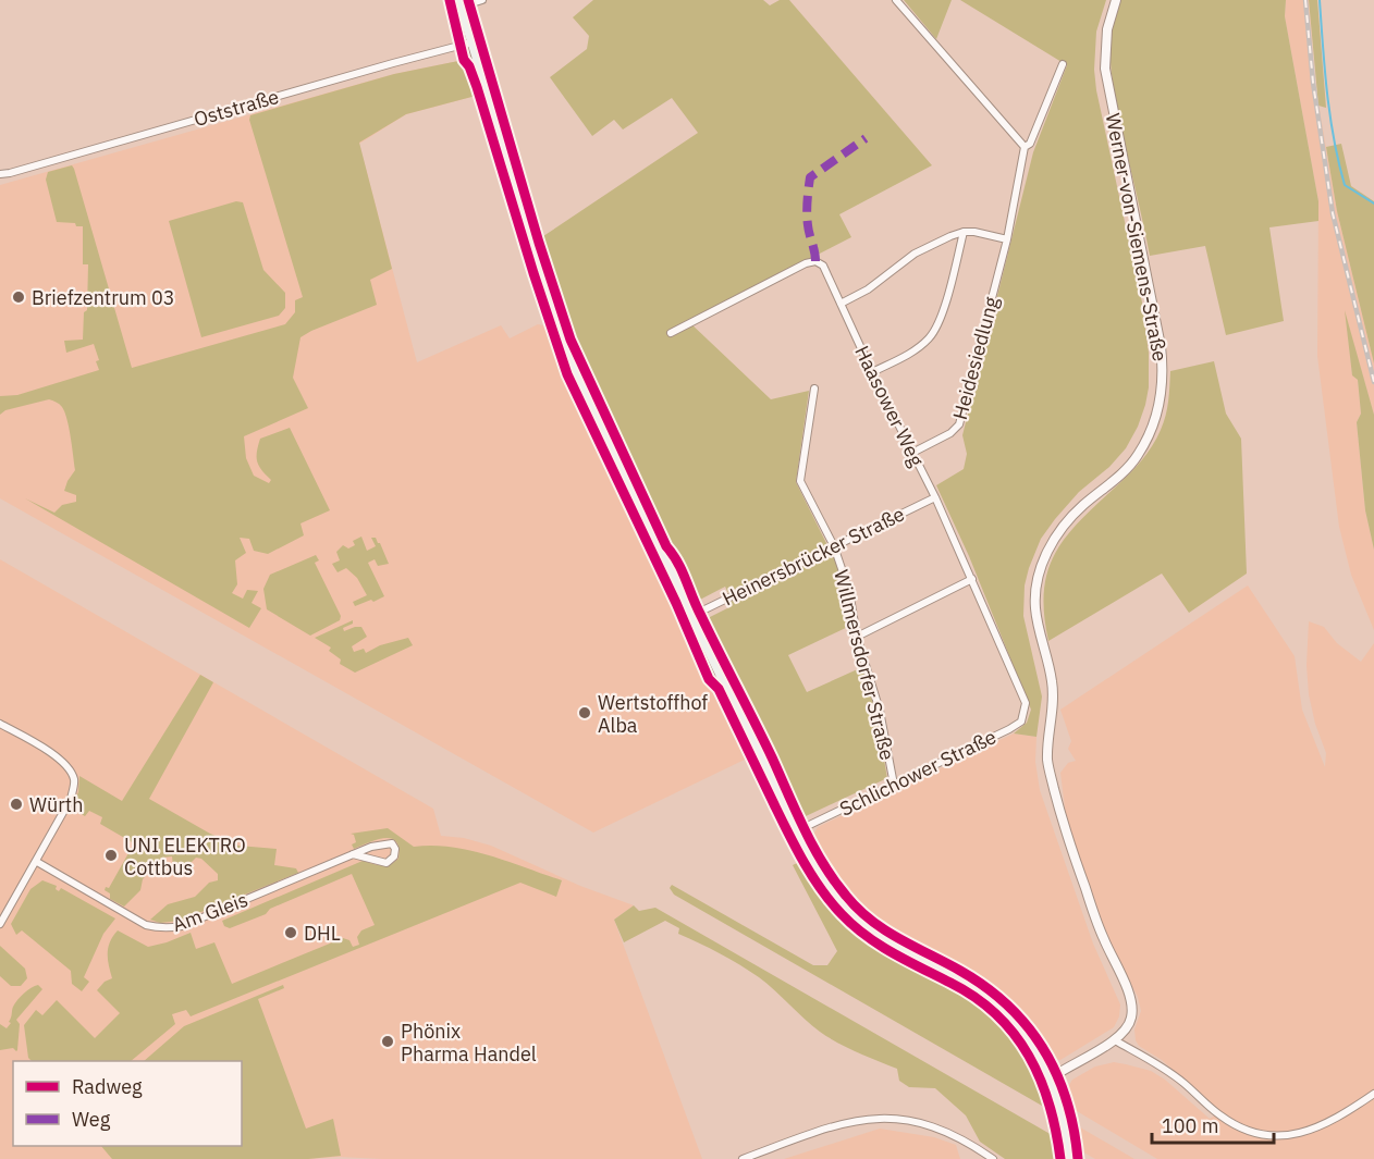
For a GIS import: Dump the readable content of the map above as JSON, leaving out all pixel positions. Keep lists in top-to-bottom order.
{
  "streets": {
    "street": [
      "Oststraße",
      "Werner-von-Siemens-Straße",
      "Heidesiedlung",
      "Haasower Weg",
      "Heinersbrücker Straße",
      "Willmersdorfer Straße",
      "Schlichower Straße",
      "Am Gleis"
    ]
  },
  "crossings": [
    ["Heidesiedlung", "Haasower Weg"],
    ["Haasower Weg", "Heinersbrücker Straße"],
    ["Haasower Weg", "Schlichower Straße"],
    ["Heinersbrücker Straße", "Willmersdorfer Straße"],
    ["Willmersdorfer Straße", "Schlichower Straße"]
  ],
  "places": [
    "Briefzentrum 03",
    "Wertstoffhof Alba",
    "Würth",
    "UNI ELEKTRO Cottbus",
    "DHL",
    "Phönix Pharma Handel"
  ],
  "legend": ["Radweg", "Weg"],
  "scale_bar": "100 m"
}
